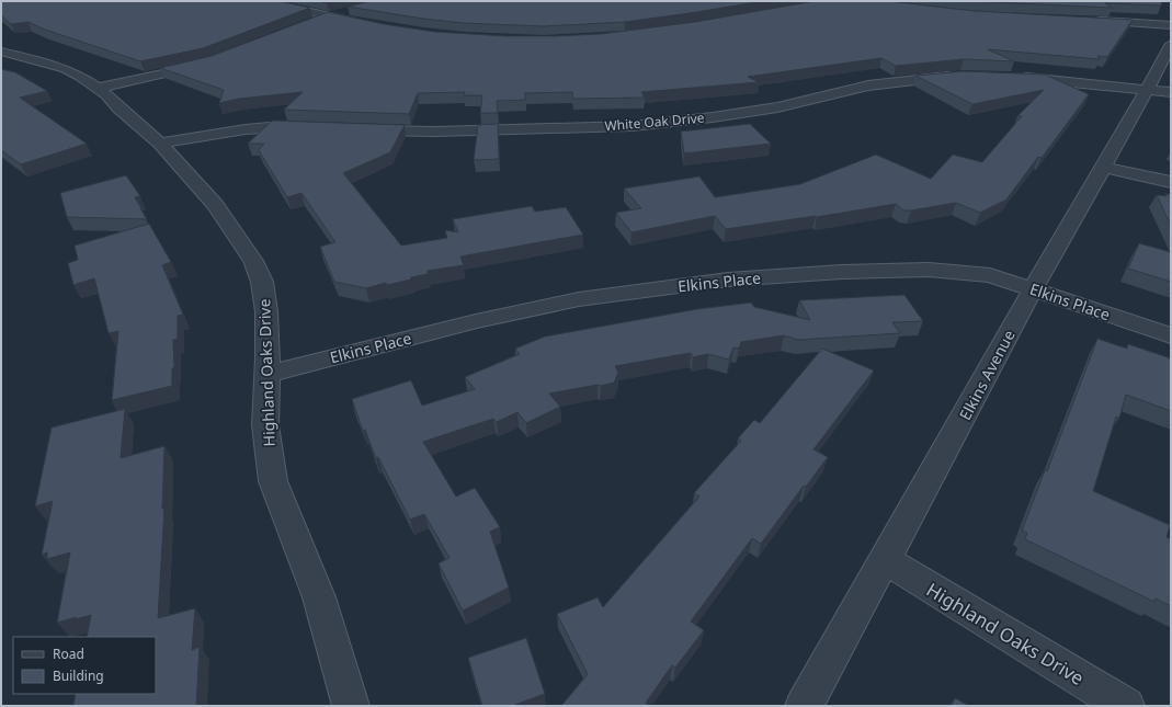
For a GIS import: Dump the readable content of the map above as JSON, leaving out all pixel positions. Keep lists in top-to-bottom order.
{
  "streets": {
    "street": [
      "White Oak Drive",
      "Elkins Place",
      "Highland Oaks Drive",
      "Elkins Avenue"
    ]
  },
  "crossings": [
    ["Elkins Place", "Highland Oaks Drive"],
    ["Elkins Place", "Elkins Avenue"],
    ["Highland Oaks Drive", "Elkins Avenue"]
  ],
  "legend": ["Road", "Building"]
}
